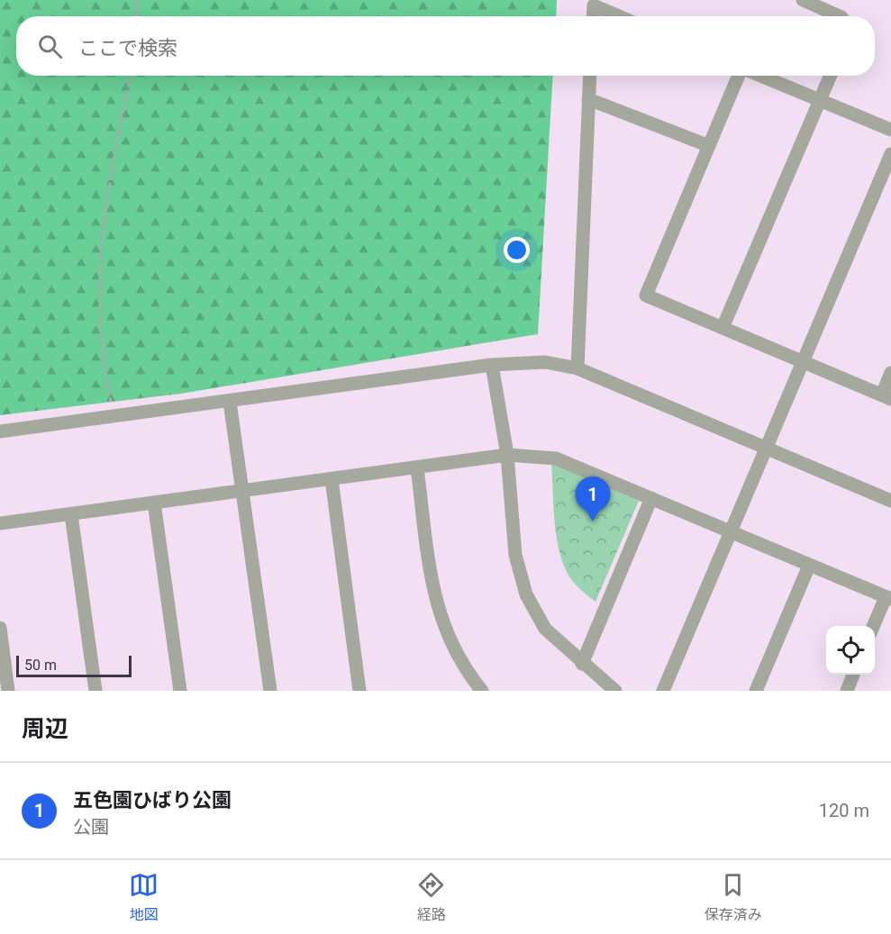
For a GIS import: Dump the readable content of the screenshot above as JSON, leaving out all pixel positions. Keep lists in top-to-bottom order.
{
  "scale_bar": "50 m",
  "page": {
    "search": "ここで検索",
    "pins": "1",
    "scale": "50 m",
    "heading": "周辺",
    "list": [
      {
        "mark": "1",
        "name": "五色園ひばり公園",
        "note": "公園",
        "value": "120 m"
      }
    ],
    "nav": ["地図", "経路", "保存済み"]
  }
}
